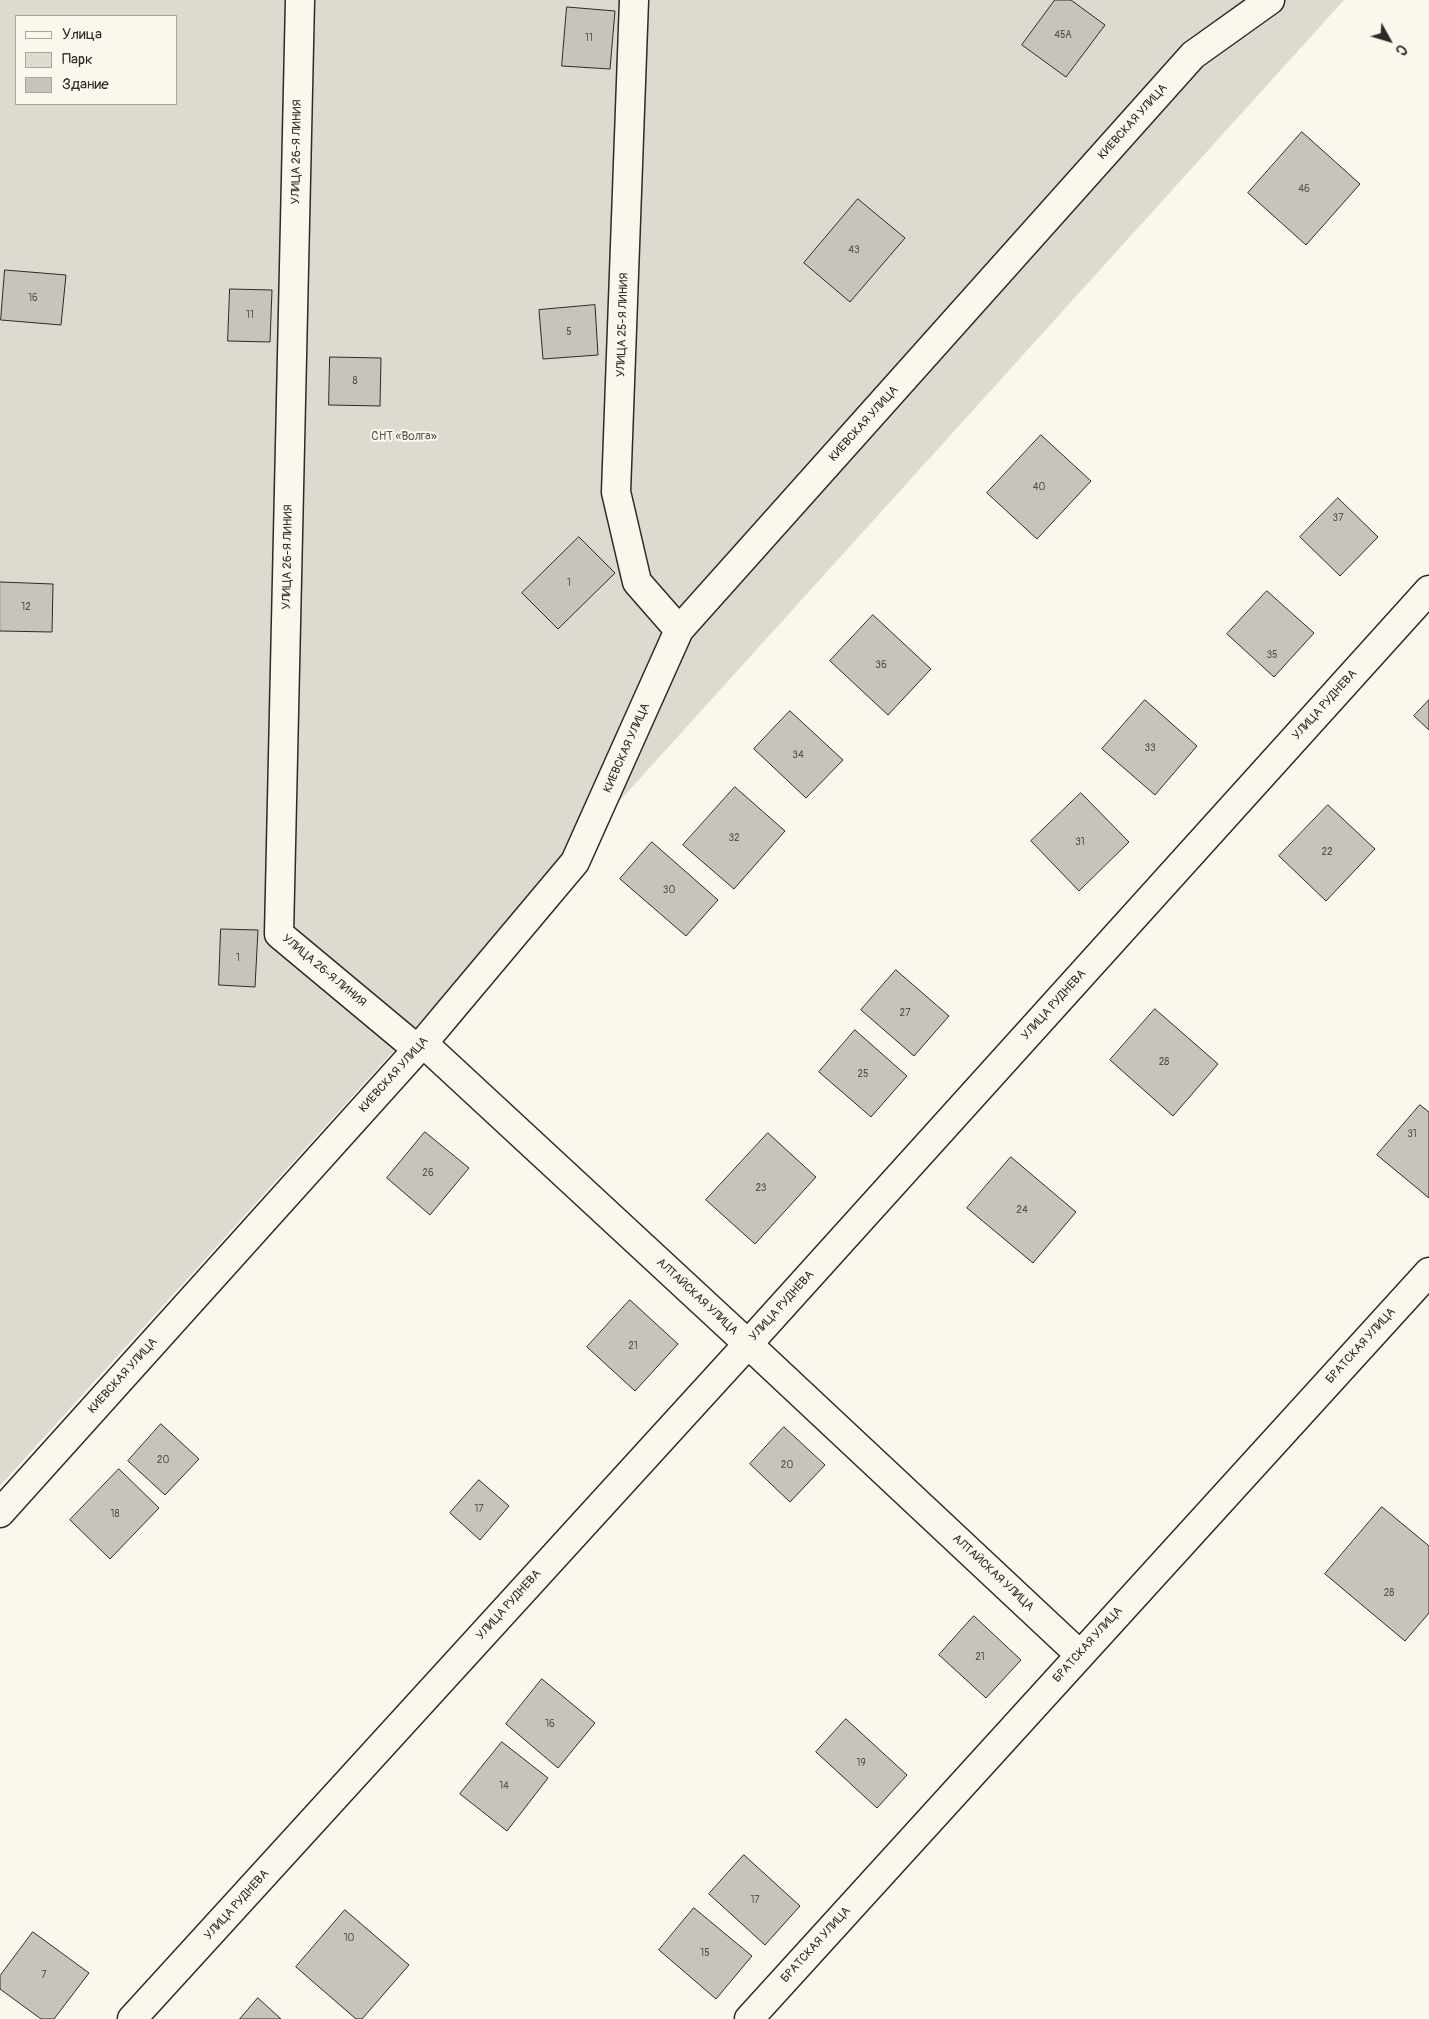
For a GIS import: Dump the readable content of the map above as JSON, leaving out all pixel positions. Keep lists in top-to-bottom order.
{
  "streets": {
    "street": [
      "КИЕВСКАЯ УЛИЦА",
      "УЛИЦА 26-Я ЛИНИЯ",
      "УЛИЦА 25-Я ЛИНИЯ",
      "УЛИЦА РУДНЕВА",
      "АЛТАЙСКАЯ УЛИЦА",
      "БРАТСКАЯ УЛИЦА"
    ]
  },
  "crossings": [
    ["КИЕВСКАЯ УЛИЦА", "УЛИЦА 26-Я ЛИНИЯ"],
    ["КИЕВСКАЯ УЛИЦА", "УЛИЦА 25-Я ЛИНИЯ"],
    ["КИЕВСКАЯ УЛИЦА", "АЛТАЙСКАЯ УЛИЦА"],
    ["УЛИЦА 26-Я ЛИНИЯ", "АЛТАЙСКАЯ УЛИЦА"],
    ["УЛИЦА РУДНЕВА", "АЛТАЙСКАЯ УЛИЦА"],
    ["АЛТАЙСКАЯ УЛИЦА", "БРАТСКАЯ УЛИЦА"]
  ],
  "parks": ["СНТ «Волга»"],
  "house_numbers": [
    "45А",
    "11",
    "46",
    "43",
    "16",
    "11",
    "5",
    "8",
    "40",
    "37",
    "1",
    "12",
    "35",
    "36",
    "33",
    "34",
    "32",
    "31",
    "22",
    "30",
    "1",
    "27",
    "28",
    "25",
    "31",
    "26",
    "23",
    "24",
    "21",
    "20",
    "20",
    "17",
    "18",
    "28",
    "21",
    "16",
    "19",
    "14",
    "17",
    "10",
    "15",
    "7"
  ],
  "legend": ["Улица", "Парк", "Здание"],
  "north": "bottom right"
}
